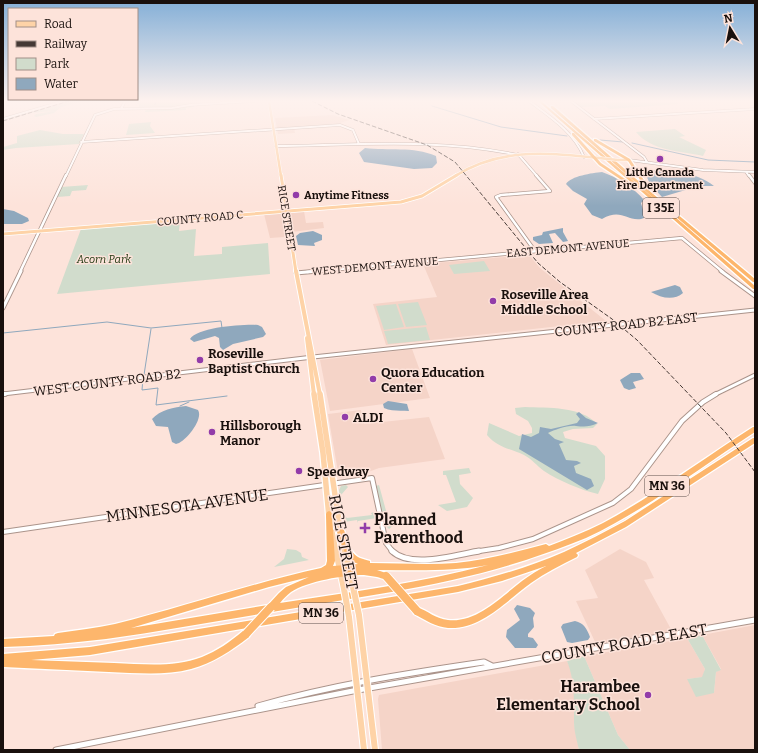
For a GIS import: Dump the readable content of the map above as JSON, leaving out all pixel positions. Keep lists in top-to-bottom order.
{
  "streets": {
    "highway": ["I 35E", "MN 36"],
    "main road": ["COUNTY ROAD C", "RICE STREET"],
    "street": [
      "EAST DEMONT AVENUE",
      "WEST DEMONT AVENUE",
      "COUNTY ROAD B2 EAST",
      "WEST COUNTY ROAD B2",
      "MINNESOTA AVENUE",
      "COUNTY ROAD B EAST"
    ]
  },
  "crossings": [
    ["COUNTY ROAD C", "RICE STREET"],
    ["RICE STREET", "WEST DEMONT AVENUE"],
    ["RICE STREET", "WEST COUNTY ROAD B2"],
    ["RICE STREET", "MINNESOTA AVENUE"],
    ["RICE STREET", "COUNTY ROAD B EAST"],
    ["EAST DEMONT AVENUE", "WEST DEMONT AVENUE"],
    ["COUNTY ROAD B2 EAST", "WEST COUNTY ROAD B2"]
  ],
  "parks": ["Acorn Park"],
  "places": {
    "other": [
      "Little Canada Fire Department",
      "Anytime Fitness",
      "Roseville Area Middle School",
      "Roseville Baptist Church",
      "Quora Education Center",
      "ALDI",
      "Hillsborough Manor",
      "Speedway",
      "Harambee Elementary School"
    ],
    "health": ["Planned Parenthood"]
  },
  "legend": [
    "Road",
    "Railway",
    "Park",
    "Water"
  ],
  "north": "top"
}
